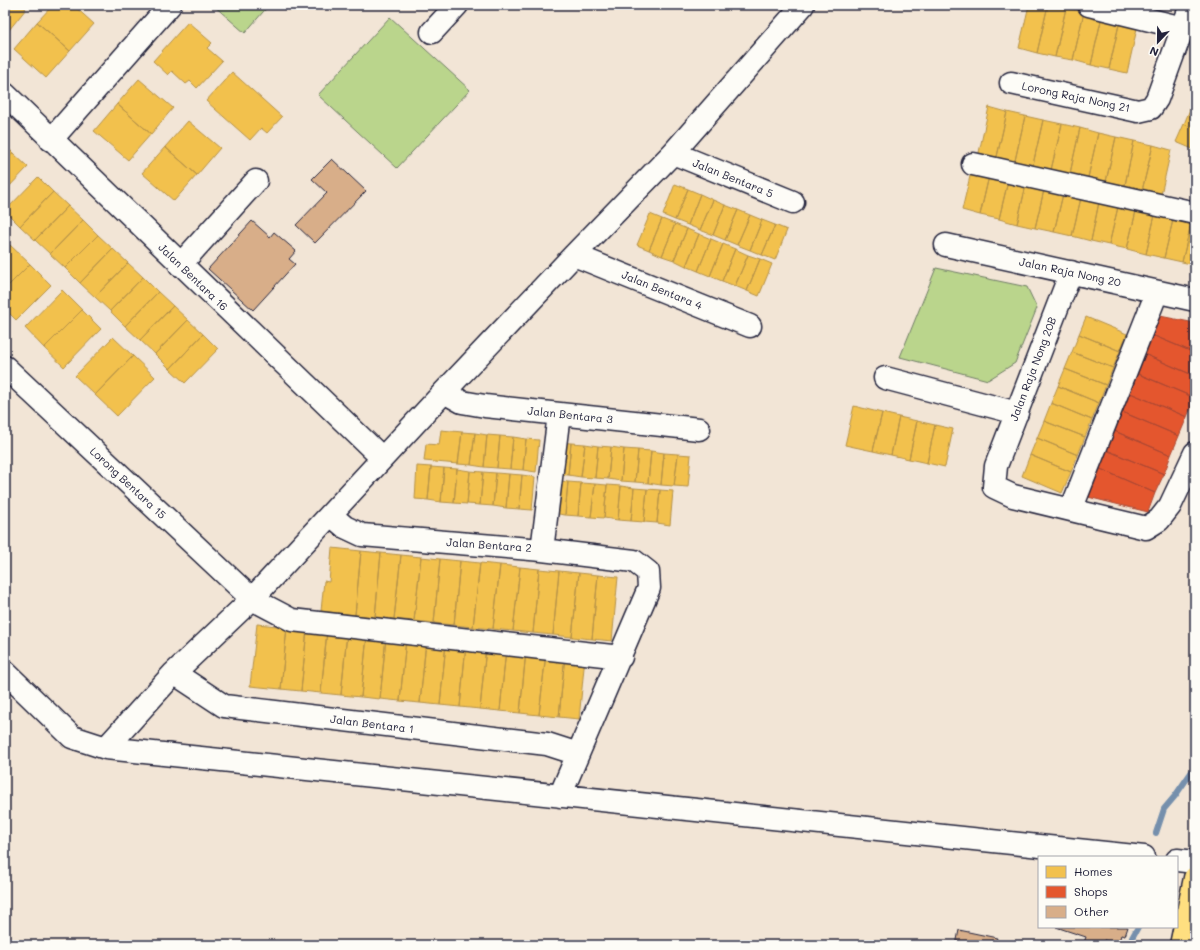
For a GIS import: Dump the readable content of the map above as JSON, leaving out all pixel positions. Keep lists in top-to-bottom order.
{
  "streets": {
    "street": [
      "Lorong Raja Nong 21",
      "Jalan Bentara 5",
      "Jalan Raja Nong 20",
      "Jalan Bentara 16",
      "Jalan Bentara 4",
      "Jalan Raja Nong 20B",
      "Jalan Bentara 3",
      "Lorong Bentara 15",
      "Jalan Bentara 2",
      "Jalan Bentara 1"
    ]
  },
  "crossings": [
    ["Jalan Raja Nong 20", "Jalan Raja Nong 20B"],
    ["Lorong Bentara 15", "Jalan Bentara 2"]
  ],
  "legend": ["Homes", "Shops", "Other"],
  "north": "bottom"
}
